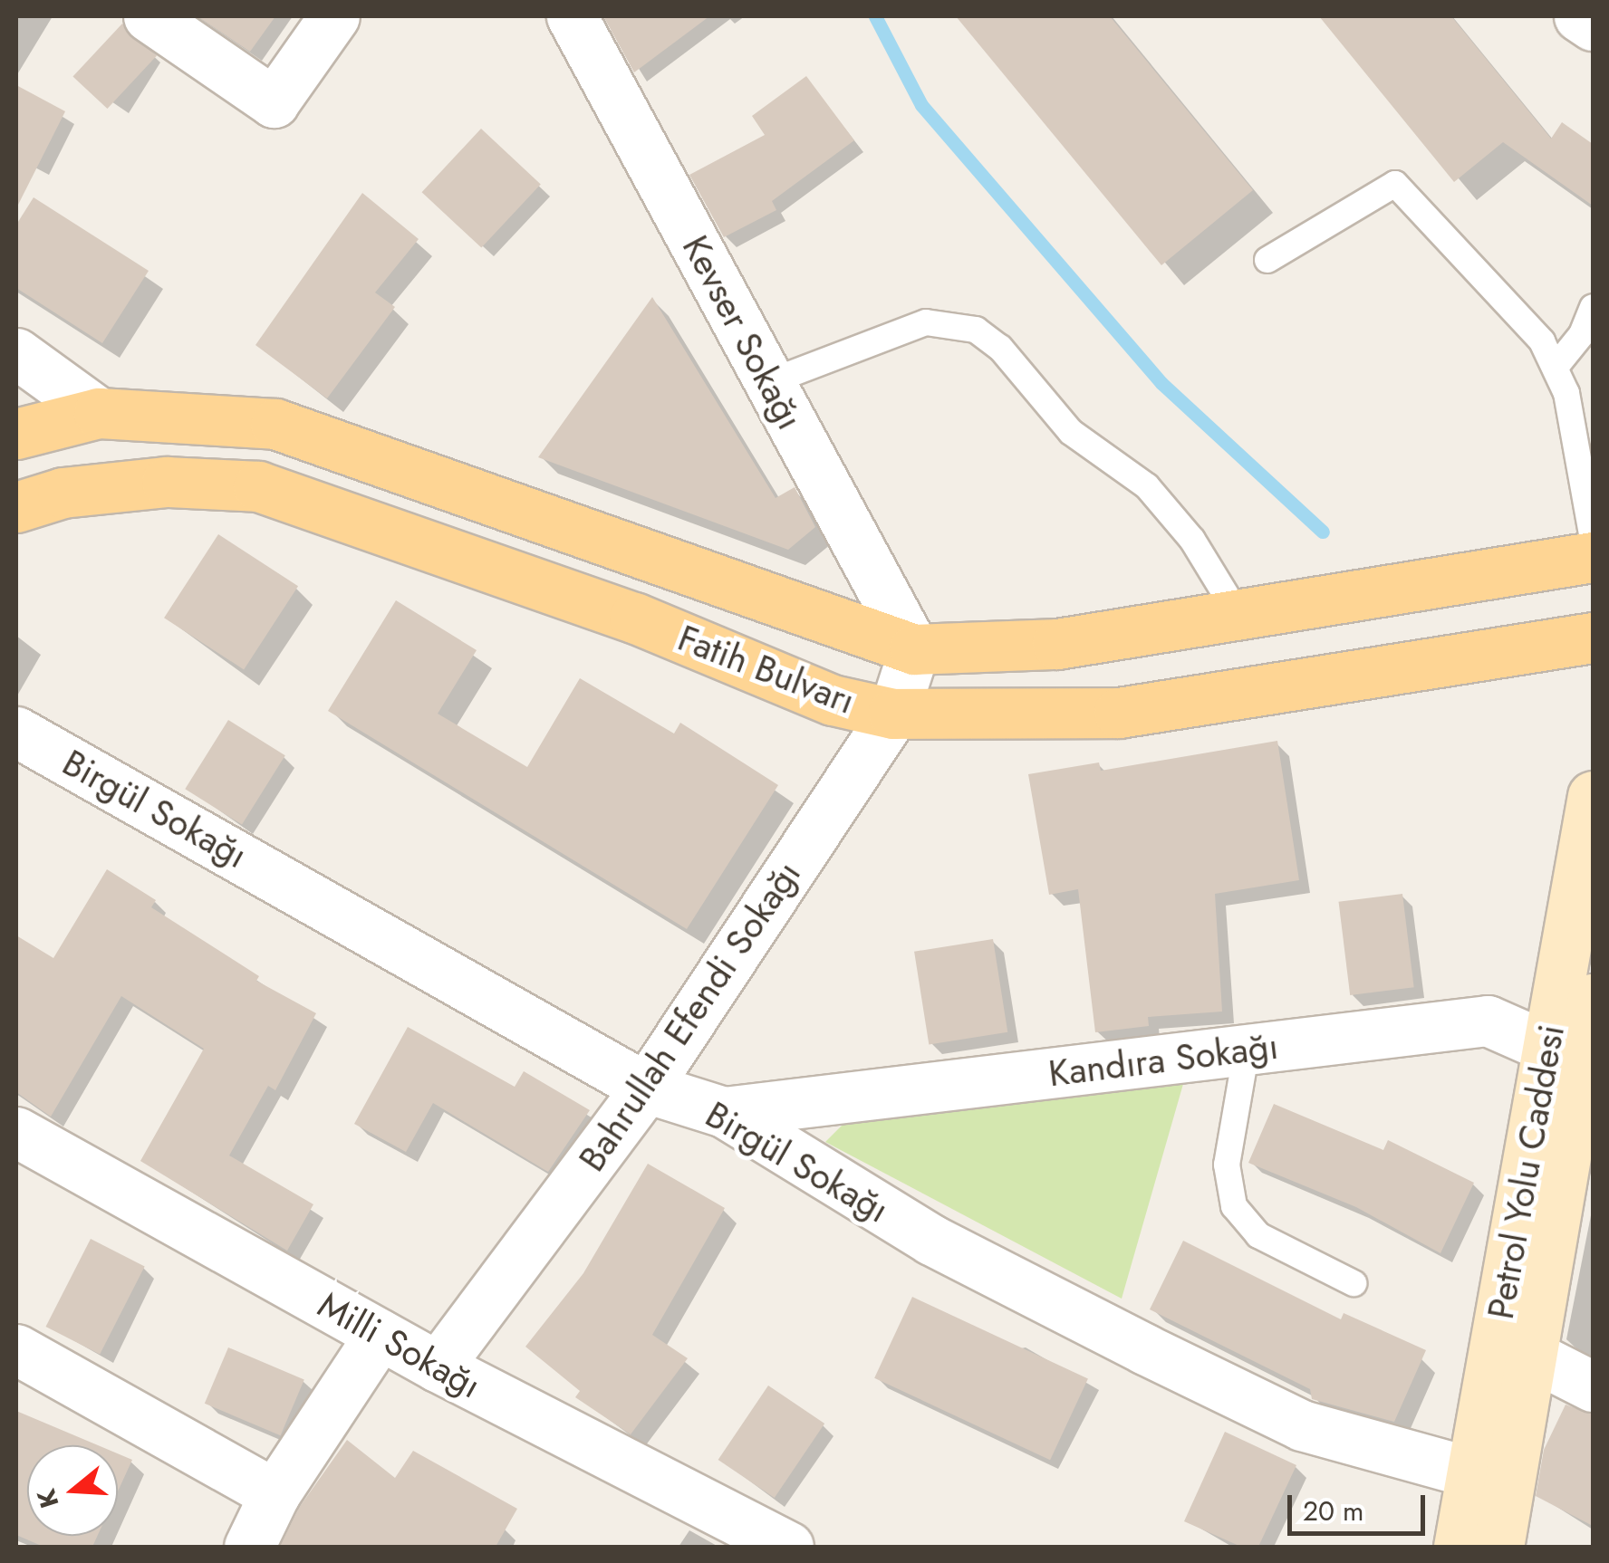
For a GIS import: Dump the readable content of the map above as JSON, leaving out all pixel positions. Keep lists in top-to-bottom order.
{
  "streets": {
    "main road": ["Fatih Bulvarı", "Petrol Yolu Caddesi"],
    "street": [
      "Kevser Sokağı",
      "Birgül Sokağı",
      "Bahrullah Efendi Sokağı",
      "Kandıra Sokağı",
      "Milli Sokağı"
    ]
  },
  "crossings": [
    ["Kevser Sokağı", "Fatih Bulvarı"],
    ["Kevser Sokağı", "Bahrullah Efendi Sokağı"],
    ["Fatih Bulvarı", "Bahrullah Efendi Sokağı"],
    ["Birgül Sokağı", "Bahrullah Efendi Sokağı"],
    ["Birgül Sokağı", "Kandıra Sokağı"],
    ["Birgül Sokağı", "Petrol Yolu Caddesi"],
    ["Bahrullah Efendi Sokağı", "Milli Sokağı"],
    ["Kandıra Sokağı", "Petrol Yolu Caddesi"]
  ],
  "scale_bar": "20 m",
  "north": "left"
}
